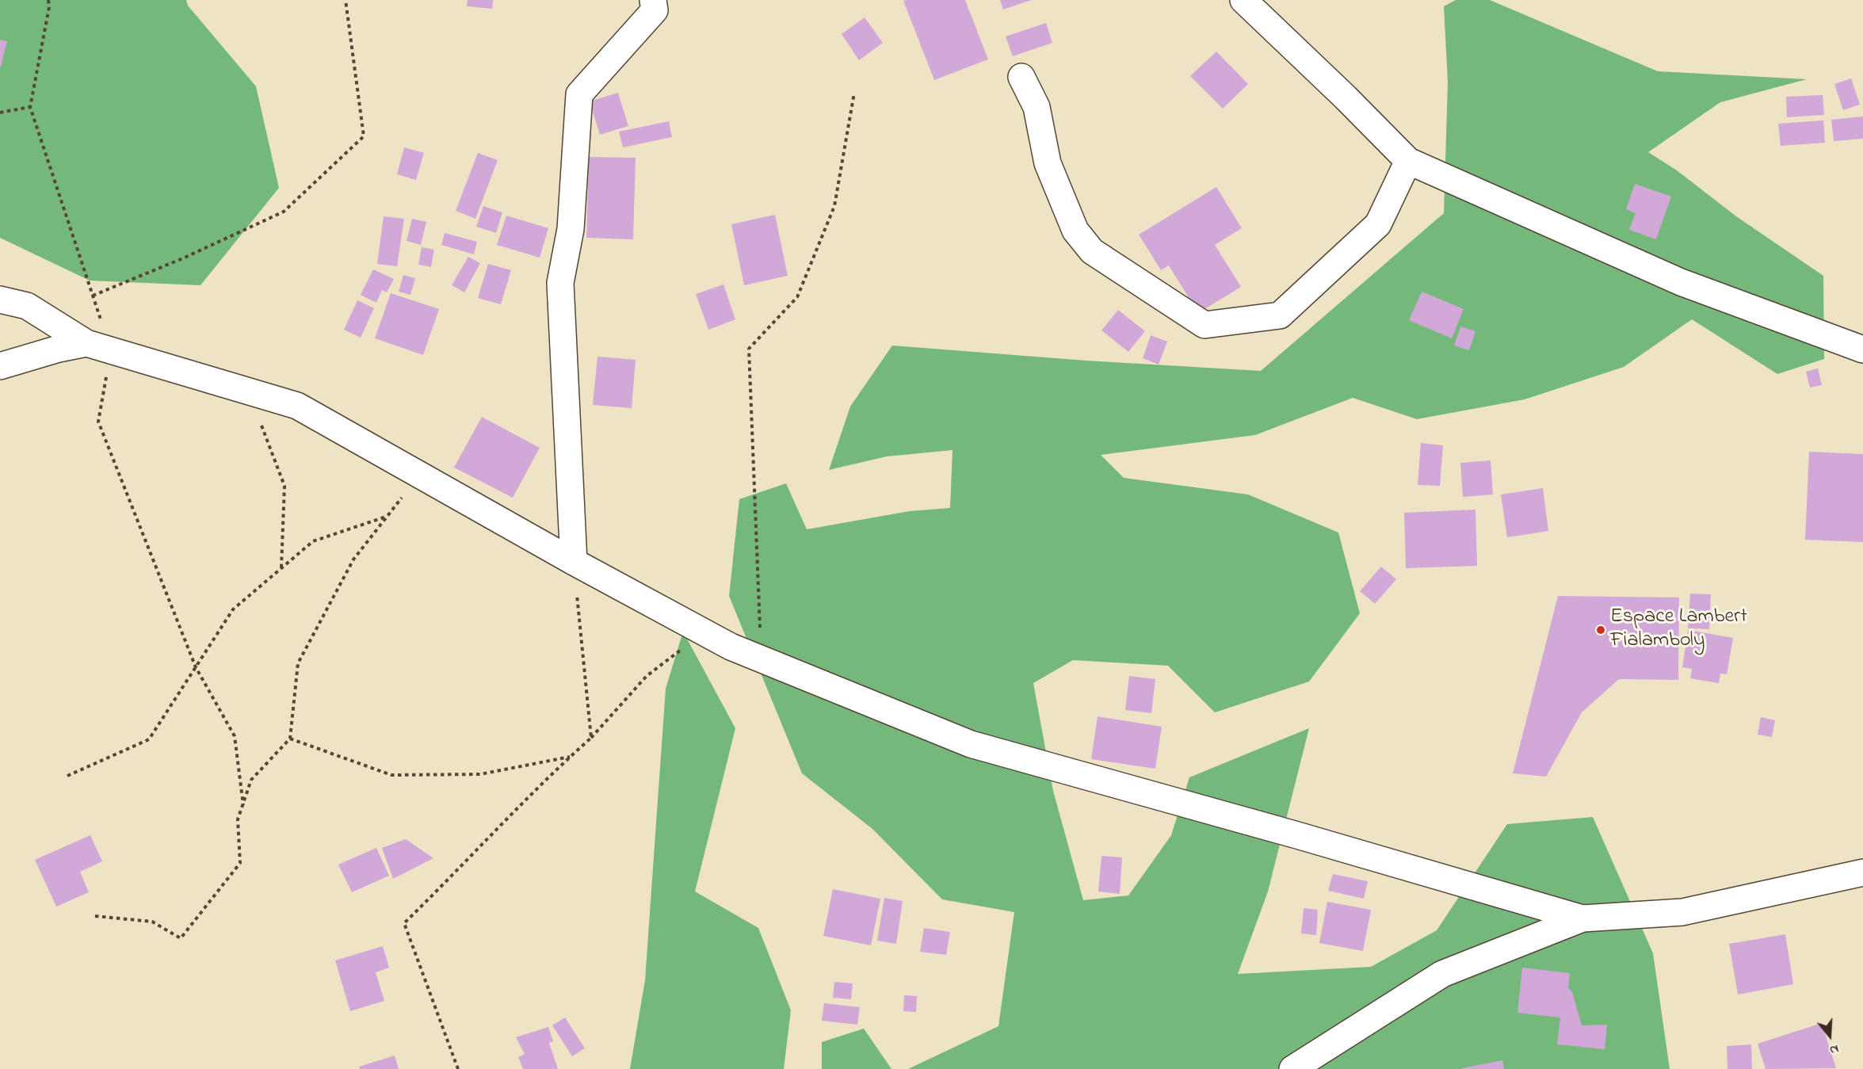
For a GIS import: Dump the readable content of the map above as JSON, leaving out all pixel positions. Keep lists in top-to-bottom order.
{
  "places": ["Espace Lambert Fialamboly"],
  "north": "bottom"
}
